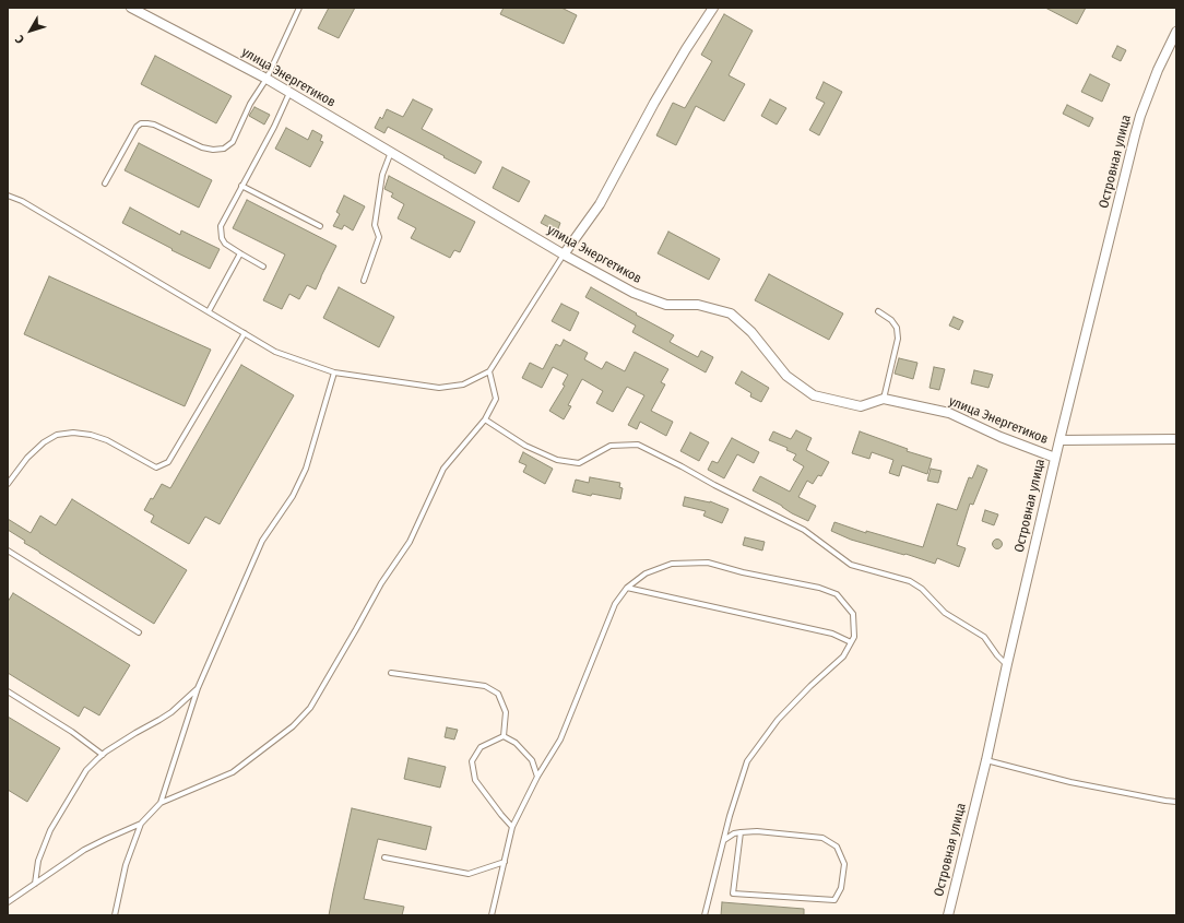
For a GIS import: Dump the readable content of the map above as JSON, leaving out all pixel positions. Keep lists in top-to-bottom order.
{
  "streets": {
    "street": ["улица Энергетиков", "Островная улица"]
  },
  "crossings": [
    ["улица Энергетиков", "Островная улица"]
  ],
  "north": "bottom left"
}
